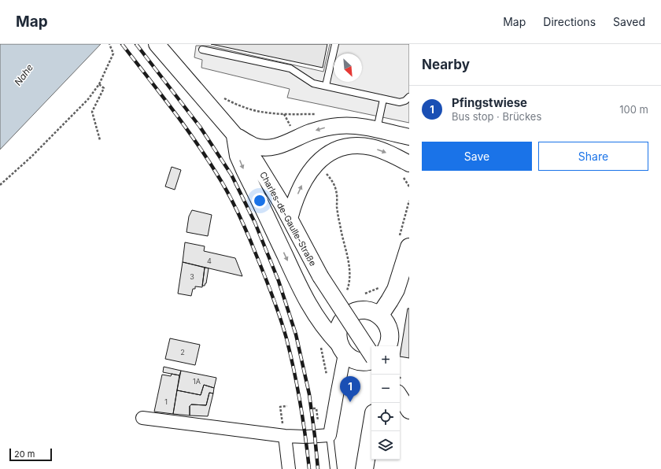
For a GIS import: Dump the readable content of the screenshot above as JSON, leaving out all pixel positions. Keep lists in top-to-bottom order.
{
  "streets": {
    "street": ["Charles-de-Gaulle-Straße"]
  },
  "water": ["Nahe"],
  "house_numbers": [
    "4",
    "3",
    "2",
    "1A",
    "1"
  ],
  "scale_bar": "20 m",
  "north": "bottom right",
  "page": {
    "header": "Map",
    "nav": ["Map", "Directions", "Saved"],
    "heading": "Nearby",
    "list": [
      {
        "mark": "1",
        "name": "Pfingstwiese",
        "note": "Bus stop · Brückes",
        "value": "100 m"
      }
    ],
    "buttons": ["Save", "Share"],
    "map_buttons": ["+", "−"],
    "pins": "1",
    "scale": "20 m"
  }
}
